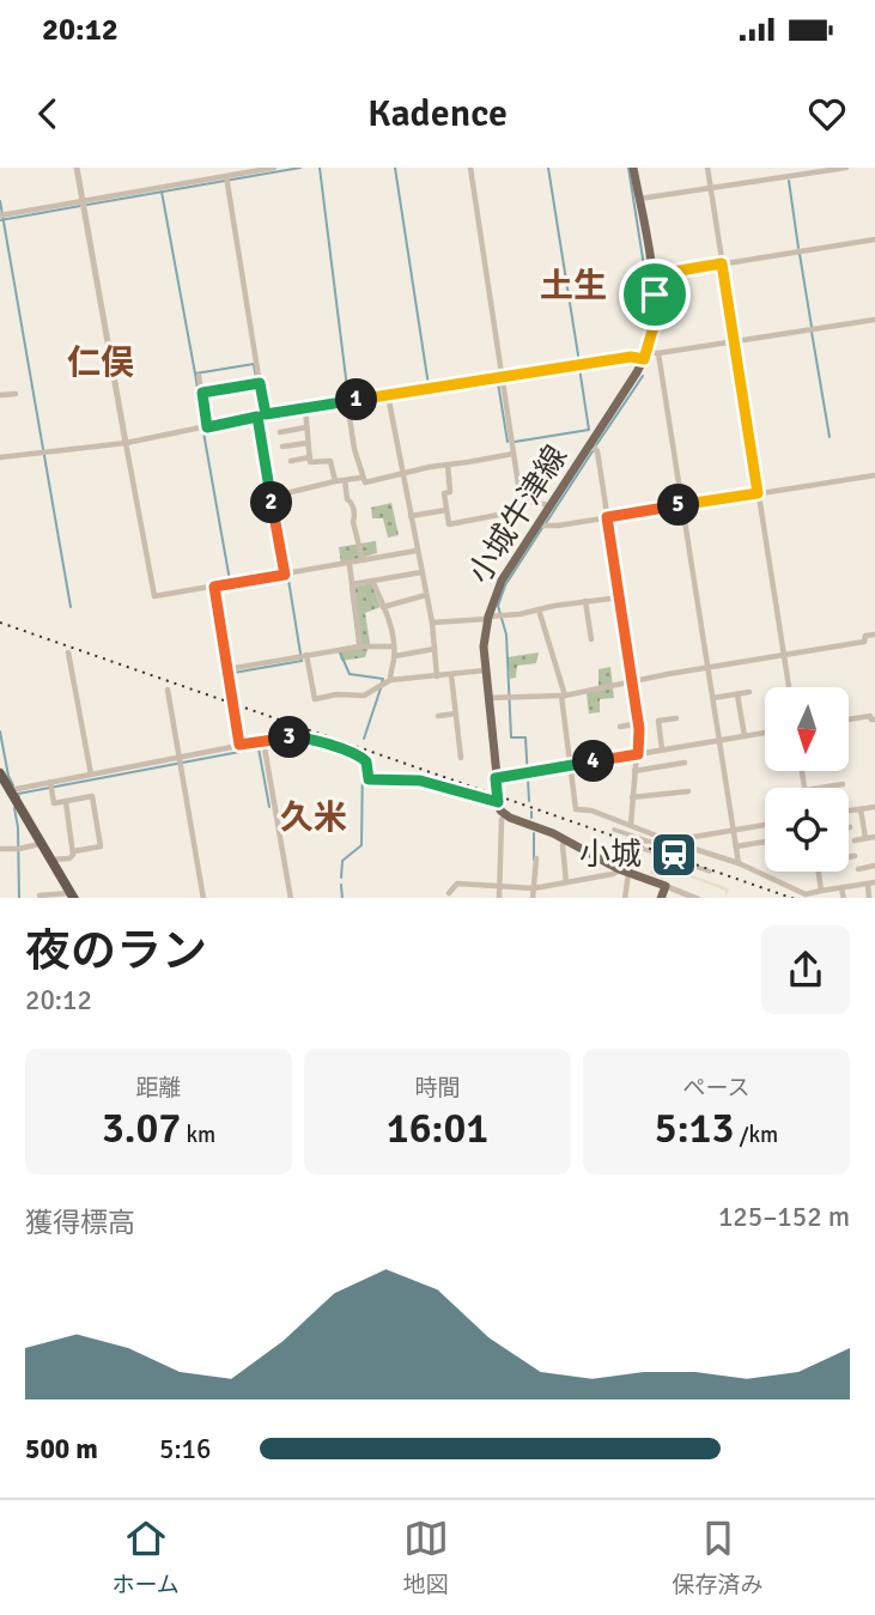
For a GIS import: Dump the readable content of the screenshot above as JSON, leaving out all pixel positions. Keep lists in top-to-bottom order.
{
  "streets": {
    "main road": ["小城牛津線"]
  },
  "districts": ["土生", "仁俣", "久米"],
  "places": {
    "station": ["小城"]
  },
  "north": "bottom",
  "page": {
    "status": "20:12",
    "header": "Kadence",
    "pins": [
      "1",
      "2",
      "5",
      "3",
      "4"
    ],
    "heading": ["夜のラン", "20:12"],
    "stats": [
      ["距離", "3.07 km"],
      ["時間", "16:01"],
      ["ペース", "5:13 /km"]
    ],
    "chart": ["獲得標高", "125–152 m"],
    "list": [
      {
        "name": "500 m",
        "note": "5:16"
      }
    ],
    "tabs": ["ホーム", "地図", "保存済み"]
  }
}
